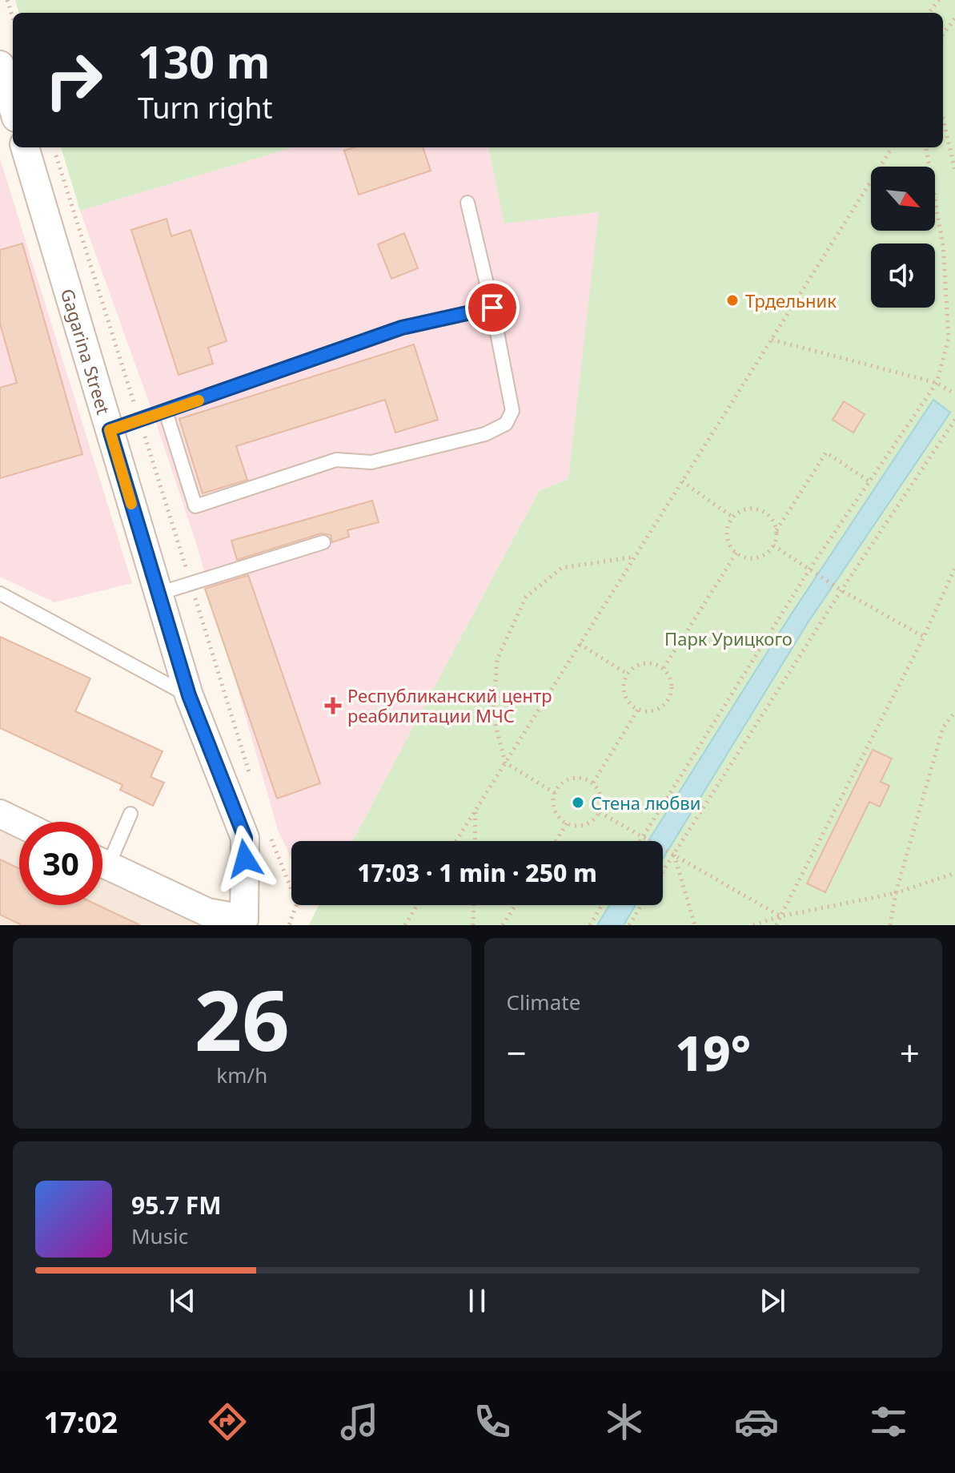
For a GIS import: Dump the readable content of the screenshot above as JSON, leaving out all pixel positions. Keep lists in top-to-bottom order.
{
  "streets": {
    "street": ["Gagarina Street"]
  },
  "parks": ["Парк Урицкого"],
  "places": {
    "other": ["Трдельник", "Стена любви"],
    "health": ["Республиканский центр реабилитации МЧС"]
  },
  "north": "bottom right",
  "page": {
    "turn": ["130 m", "Turn right"],
    "limit": "30",
    "trip": "17:03 · 1 min · 250 m",
    "tile": [
      ["26", "km/h"],
      "Climate"
    ],
    "heat": ["−", "19°", "+"],
    "song": ["95.7 FM", "Music"],
    "tabs": "17:02"
  }
}
